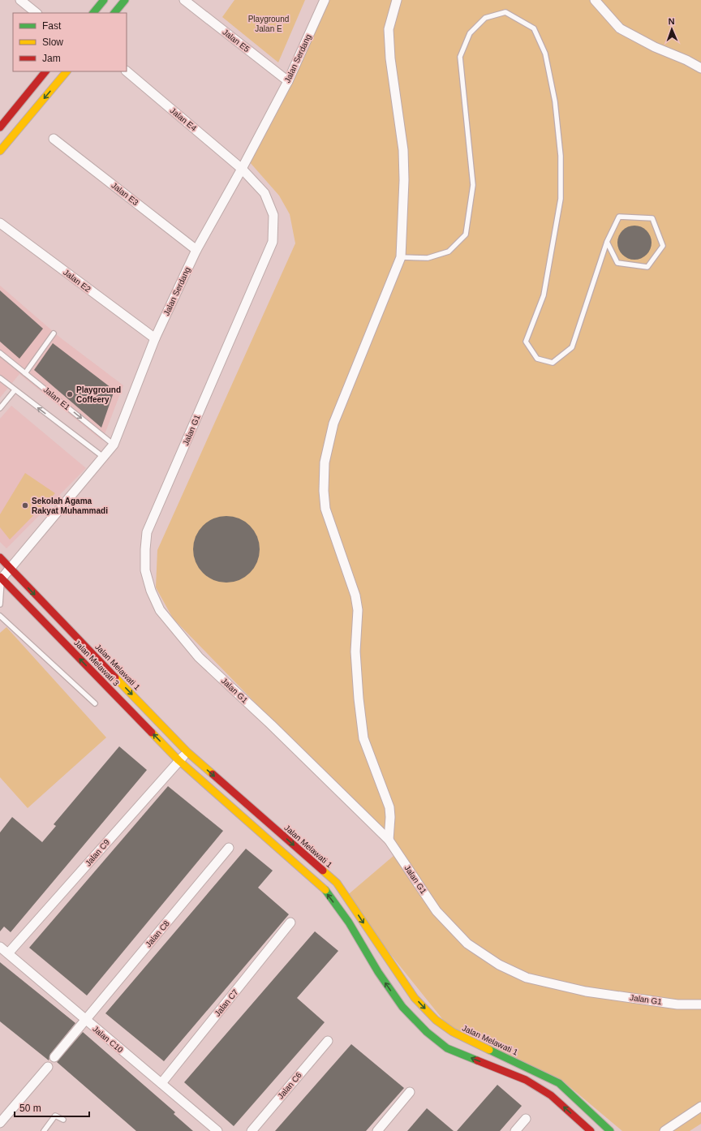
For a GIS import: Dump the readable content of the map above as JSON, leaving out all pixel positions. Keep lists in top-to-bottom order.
{
  "streets": {
    "street": [
      "Jalan E5",
      "Jalan Serdang",
      "Jalan E4",
      "Jalan E3",
      "Jalan E2",
      "Jalan G1",
      "Jalan Melawati 3",
      "Jalan Melawati 1",
      "Jalan C9",
      "Jalan C8",
      "Jalan C7",
      "Jalan C10",
      "Jalan C6"
    ],
    "lane": ["Jalan E1"]
  },
  "crossings": [
    ["Jalan E5", "Jalan Serdang"],
    ["Jalan Serdang", "Jalan E4"],
    ["Jalan Serdang", "Jalan E3"],
    ["Jalan Serdang", "Jalan E2"],
    ["Jalan Serdang", "Jalan E1"],
    ["Jalan Serdang", "Jalan G1"],
    ["Jalan Serdang", "Jalan Melawati 3"],
    ["Jalan Serdang", "Jalan Melawati 1"],
    ["Jalan E4", "Jalan G1"],
    ["Jalan Melawati 3", "Jalan C9"],
    ["Jalan Melawati 1", "Jalan C9"],
    ["Jalan C9", "Jalan C10"],
    ["Jalan C8", "Jalan C10"],
    ["Jalan C7", "Jalan C10"]
  ],
  "one_way": ["Jalan Melawati 3"],
  "parks": ["Playground Jalan E"],
  "places": ["Playground Coffeery", "Sekolah Agama Rakyat Muhammadi"],
  "legend": ["Fast", "Slow", "Jam"],
  "scale_bar": "50 m",
  "north": "top"
}
